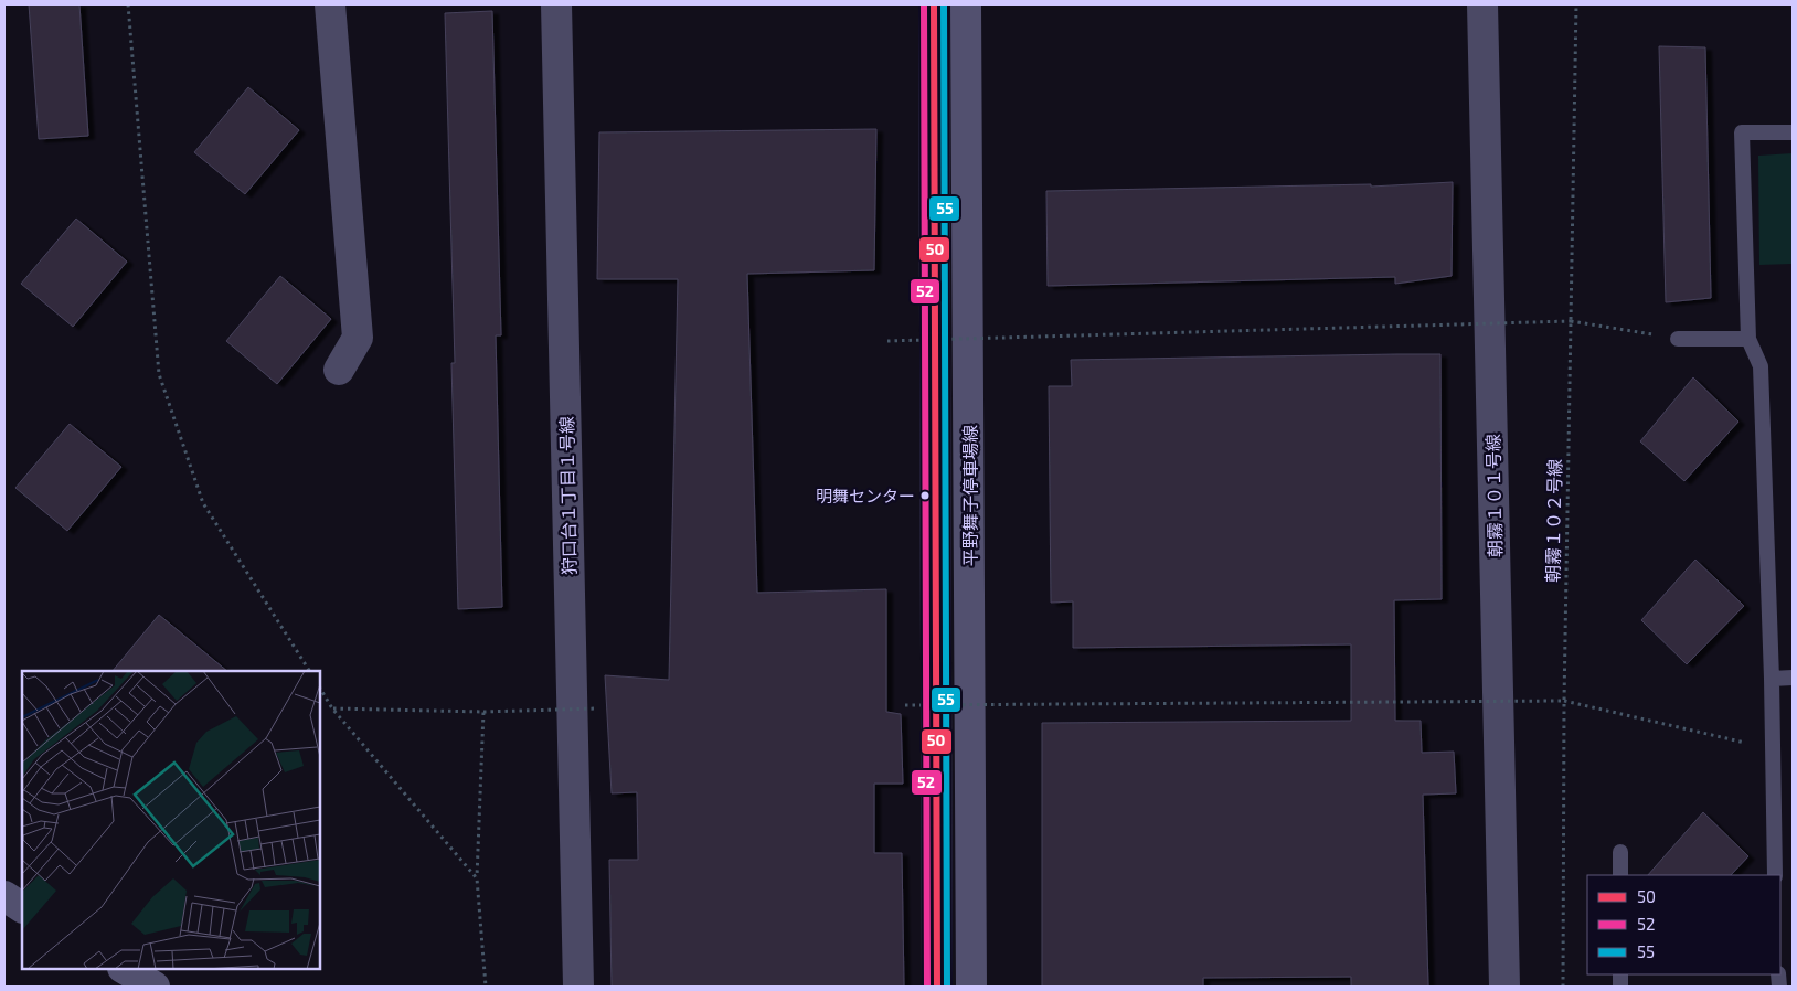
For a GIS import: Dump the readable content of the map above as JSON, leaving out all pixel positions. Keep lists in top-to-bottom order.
{
  "streets": {
    "main road": ["平野舞子停車場線"],
    "street": ["狩口台１丁目１号線", "朝霧１０１号線"],
    "path": ["朝霧１０２号線"]
  },
  "places": ["明舞センター"],
  "lines": ["transit line 50", "transit line 52", "transit line 55"],
  "legend": ["50", "52", "55"]
}
